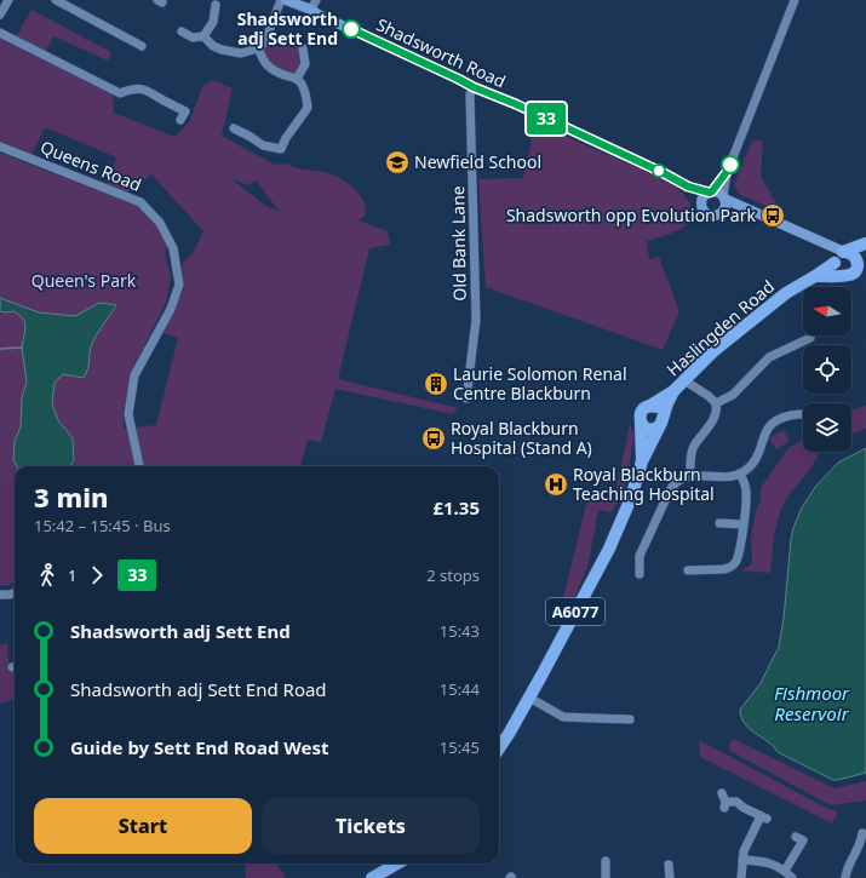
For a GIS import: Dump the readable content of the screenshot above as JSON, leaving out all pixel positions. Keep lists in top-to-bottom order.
{
  "streets": {
    "highway": ["Haslingden Road", "A6077"],
    "main road": ["Shadsworth Road"],
    "street": ["Queens Road", "Old Bank Lane"]
  },
  "crossings": [
    ["Shadsworth Road", "Old Bank Lane"],
    ["Shadsworth Road", "Haslingden Road"],
    ["Shadsworth Road", "A6077"],
    ["Haslingden Road", "A6077"]
  ],
  "water": ["Fishmoor Reservoir"],
  "parks": ["Queen's Park"],
  "places": {
    "other": ["Shadsworth adj Sett End"],
    "school or university": ["Newfield School"],
    "bus stop": ["Shadsworth opp Evolution Park", "Royal Blackburn Hospital (Stand A)"],
    "building": ["Laurie Solomon Renal Centre Blackburn"],
    "hospital": ["Royal Blackburn Teaching Hospital"]
  },
  "lines": ["bus line 33"],
  "north": "left",
  "page": {
    "on_map": "33",
    "heading": ["3 min", "15:42 – 15:45 · Bus", "£1.35"],
    "legs": ["1", "33", "2 stops"],
    "list": [
      {
        "name": "Shadsworth adj Sett End",
        "value": "15:43"
      },
      {
        "name": "Shadsworth adj Sett End Road",
        "value": "15:44"
      },
      {
        "name": "Guide by Sett End Road West",
        "value": "15:45"
      }
    ],
    "buttons": ["Start", "Tickets"]
  }
}
